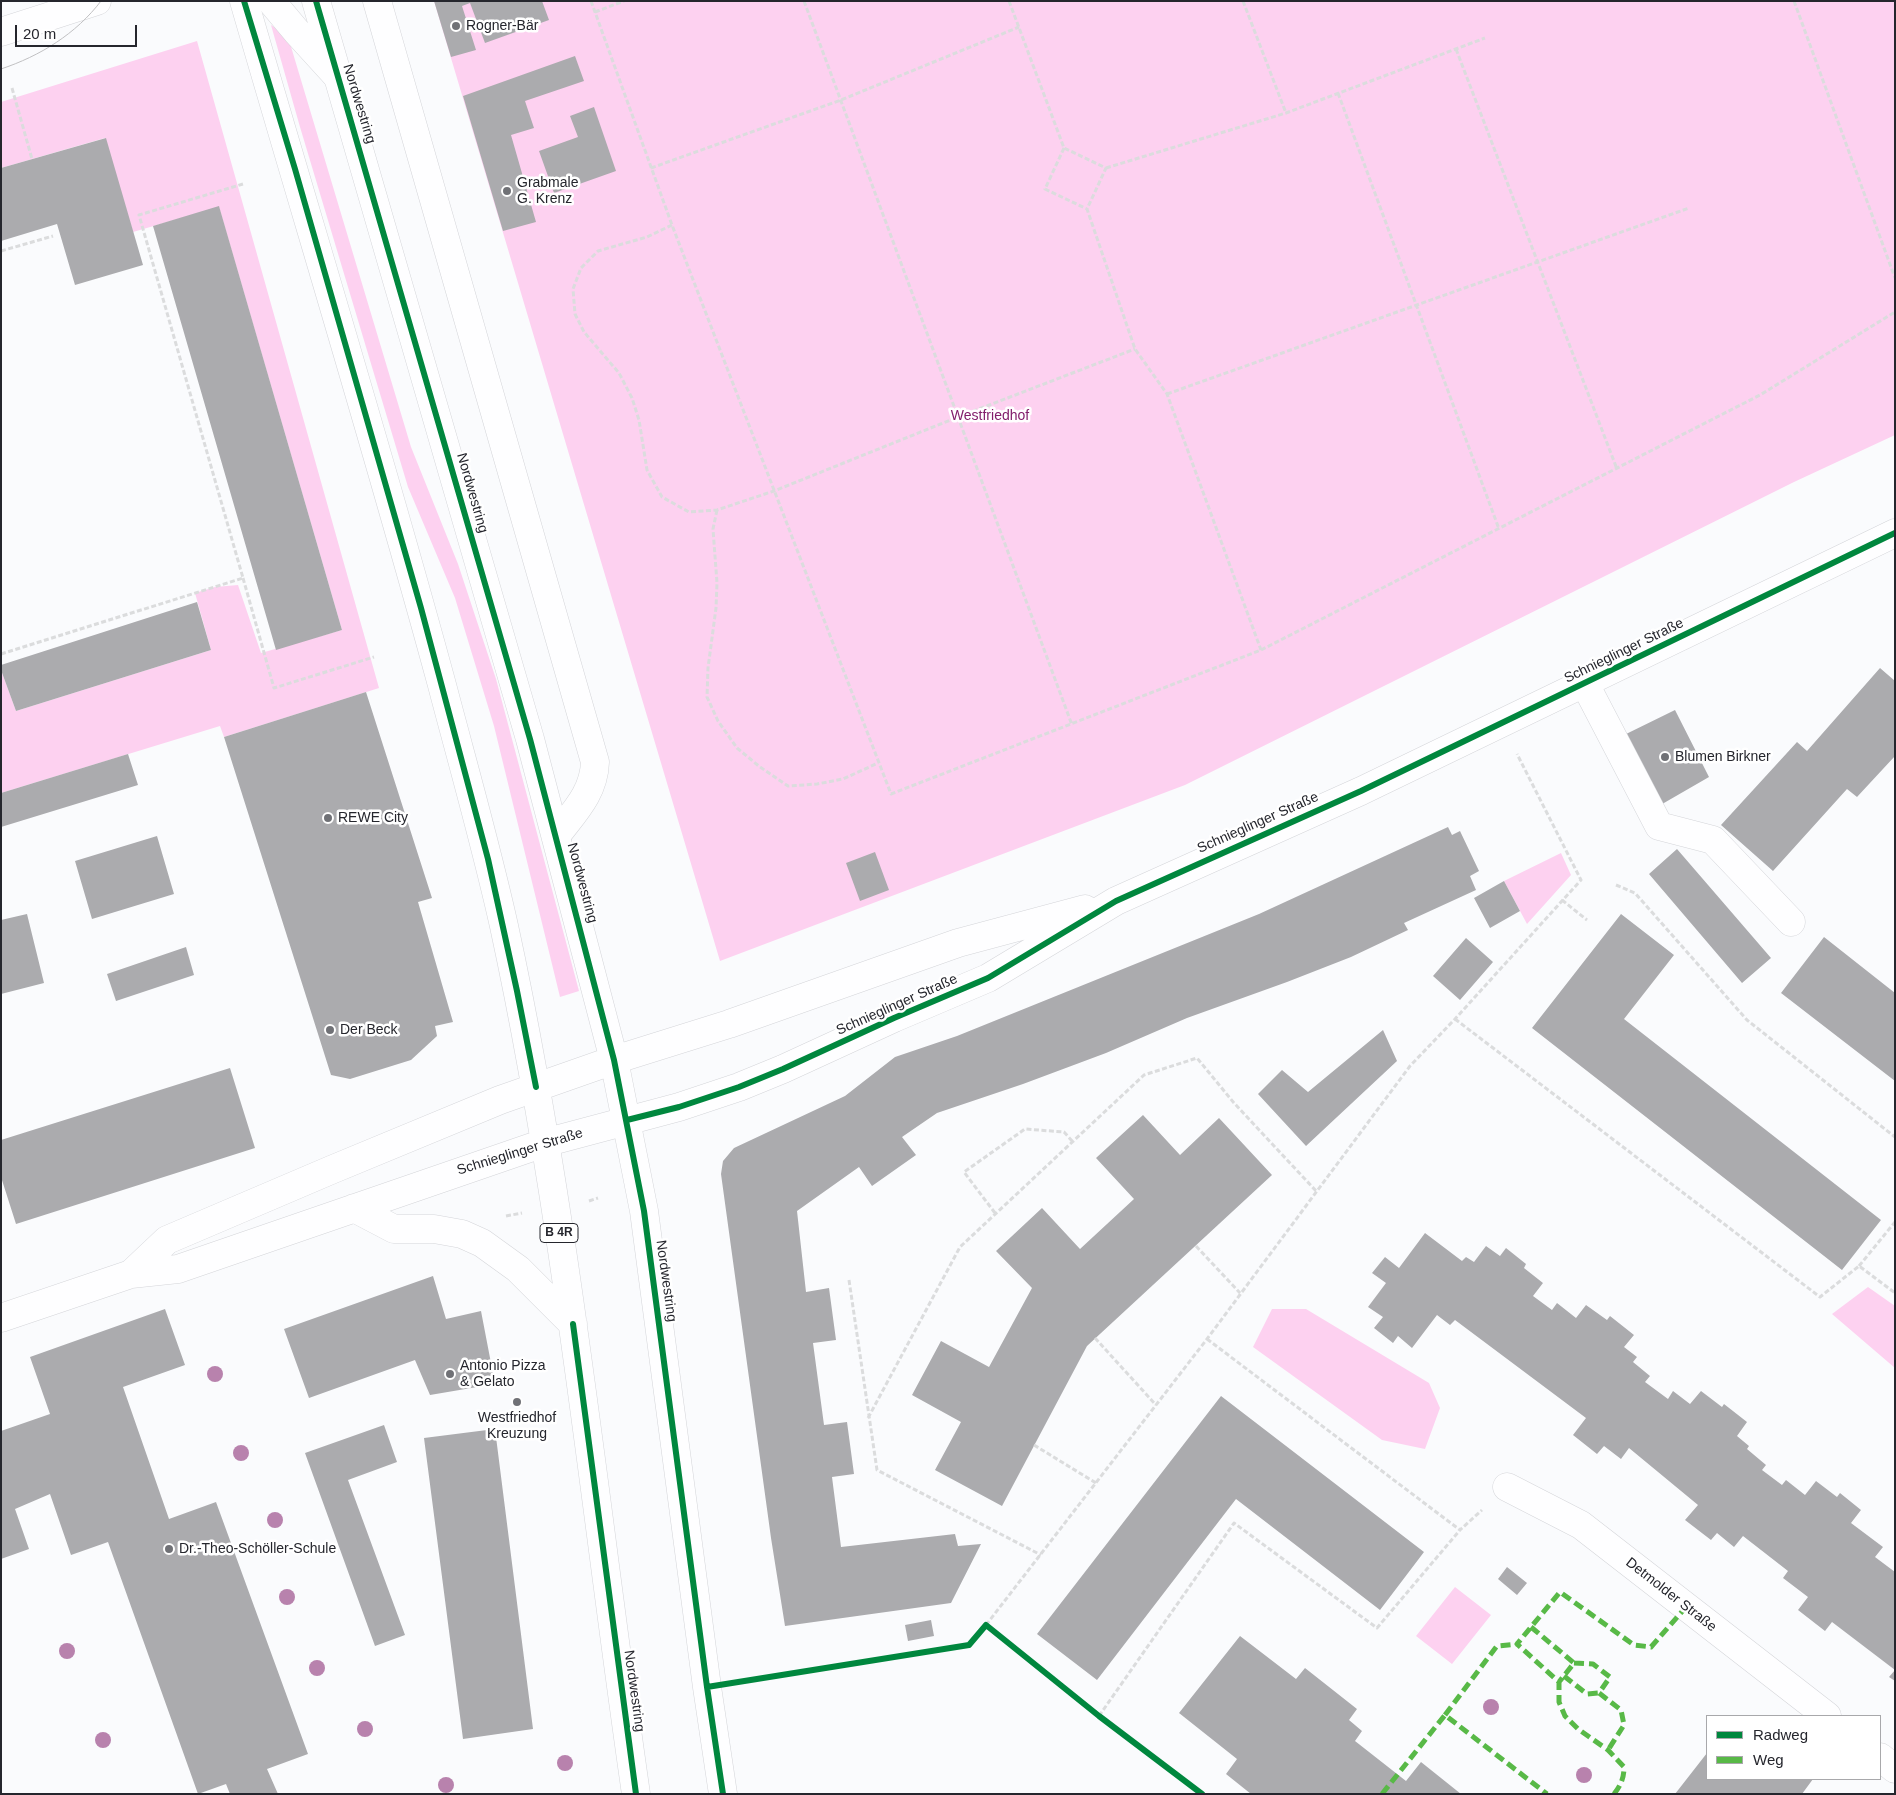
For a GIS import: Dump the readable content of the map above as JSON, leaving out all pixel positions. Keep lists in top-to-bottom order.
{
  "streets": {
    "main road": [
      "Nordwestring",
      "Schnieglinger Straße",
      "B 4R",
      "Detmolder Straße"
    ]
  },
  "crossings": [
    ["Nordwestring", "Schnieglinger Straße"]
  ],
  "parks": ["Westfriedhof"],
  "places": [
    "Rogner-Bär",
    "Grabmale G. Krenz",
    "Blumen Birkner",
    "REWE City",
    "Der Beck",
    "Antonio Pizza & Gelato",
    "Westfriedhof Kreuzung",
    "Dr.-Theo-Schöller-Schule"
  ],
  "legend": ["Radweg", "Weg"],
  "scale_bar": "20 m"
}
